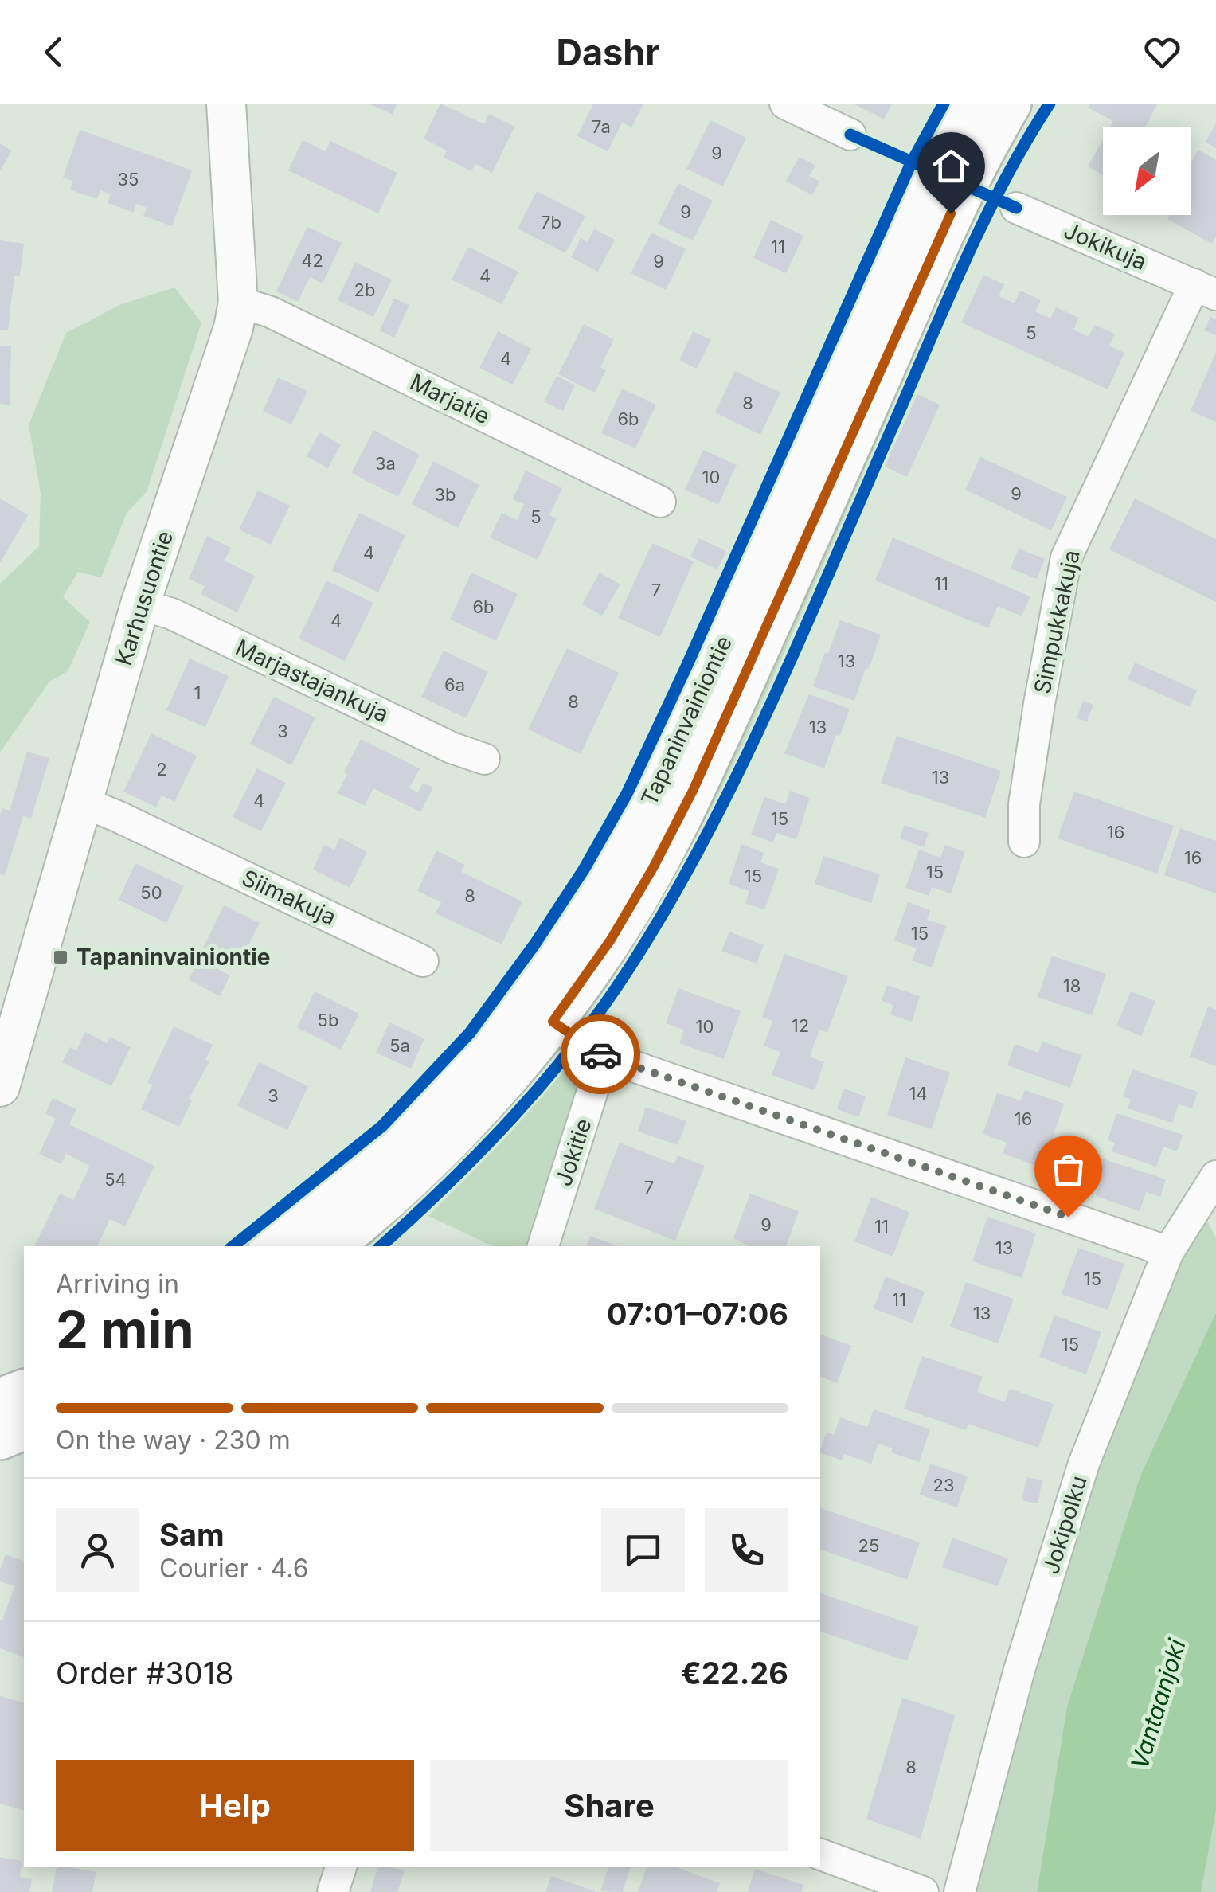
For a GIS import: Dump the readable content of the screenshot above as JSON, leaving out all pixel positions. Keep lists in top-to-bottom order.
{
  "streets": {
    "main road": ["Tapaninvainiontie"],
    "street": [
      "Jokikuja",
      "Marjatie",
      "Karhusuontie",
      "Simpukkakuja",
      "Marjastajankuja",
      "Siimakuja",
      "Jokitie",
      "Jokipolku"
    ]
  },
  "crossings": [
    ["Jokikuja", "Simpukkakuja"],
    ["Marjatie", "Karhusuontie"],
    ["Karhusuontie", "Marjastajankuja"],
    ["Karhusuontie", "Siimakuja"]
  ],
  "water": ["Vantaanjoki"],
  "places": {
    "transit": ["Tapaninvainiontie"]
  },
  "house_numbers": [
    "7a",
    "9",
    "35",
    "9",
    "7b",
    "11",
    "42",
    "9",
    "4",
    "2b",
    "5",
    "4",
    "8",
    "6b",
    "3a",
    "10",
    "9",
    "3b",
    "5",
    "4",
    "11",
    "7",
    "6b",
    "4",
    "13",
    "6a",
    "1",
    "8",
    "13",
    "3",
    "2",
    "13",
    "4",
    "15",
    "16",
    "16",
    "15",
    "15",
    "50",
    "8",
    "15",
    "18",
    "5b",
    "12",
    "10",
    "5a",
    "14",
    "3",
    "16",
    "54",
    "7",
    "9",
    "11",
    "13",
    "15",
    "11",
    "13",
    "15",
    "23",
    "25",
    "8"
  ],
  "north": "bottom left",
  "page": {
    "header": "Dashr",
    "heading": ["2 min", "Arriving in", "07:01–07:06"],
    "panel": [
      "Sam",
      "Courier · 4.6",
      "Order #3018",
      "€22.26"
    ],
    "bar": "On the way · 230 m",
    "buttons": ["Help", "Share"]
  }
}
